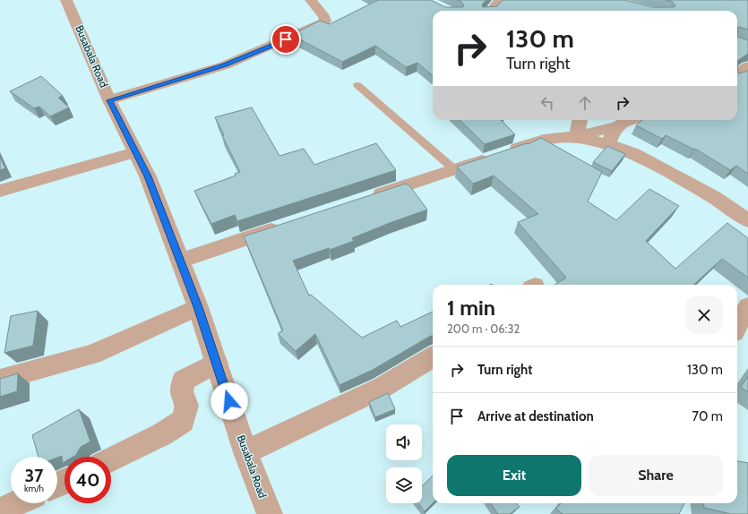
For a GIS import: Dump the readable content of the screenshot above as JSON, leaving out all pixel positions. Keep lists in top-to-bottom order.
{
  "streets": {
    "street": ["Busabala Road"]
  },
  "page": {
    "turn": ["130 m", "Turn right"],
    "heading": ["1 min", "200 m · 06:32"],
    "list": [
      {
        "name": "Turn right",
        "value": "130 m"
      },
      {
        "name": "Arrive at destination",
        "value": "70 m"
      }
    ],
    "buttons": ["Exit", "Share"],
    "speed": "37 km/h",
    "limit": "40"
  }
}
